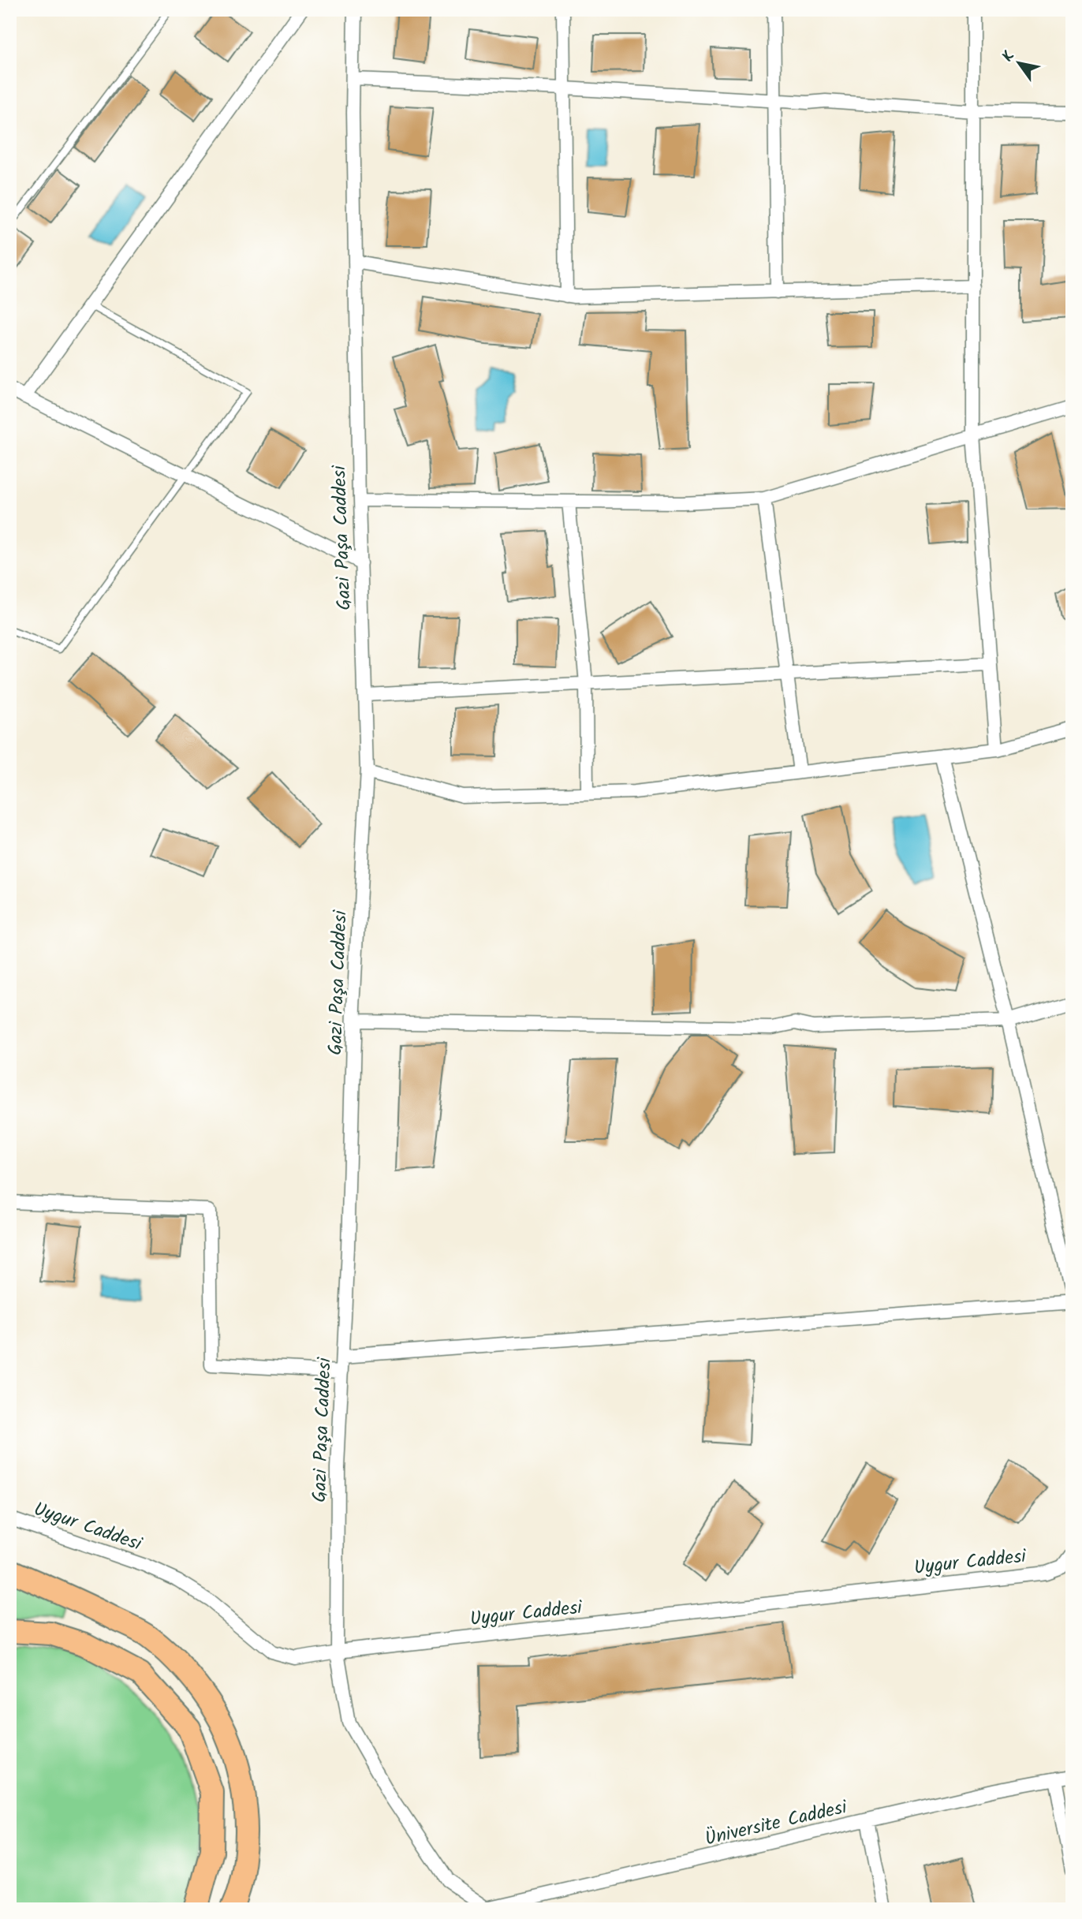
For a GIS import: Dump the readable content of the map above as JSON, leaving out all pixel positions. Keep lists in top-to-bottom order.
{
  "streets": {
    "street": ["Gazi Paşa Caddesi", "Uygur Caddesi", "Üniversite Caddesi"]
  },
  "crossings": [
    ["Gazi Paşa Caddesi", "Uygur Caddesi"],
    ["Gazi Paşa Caddesi", "Üniversite Caddesi"]
  ],
  "north": "top left"
}
